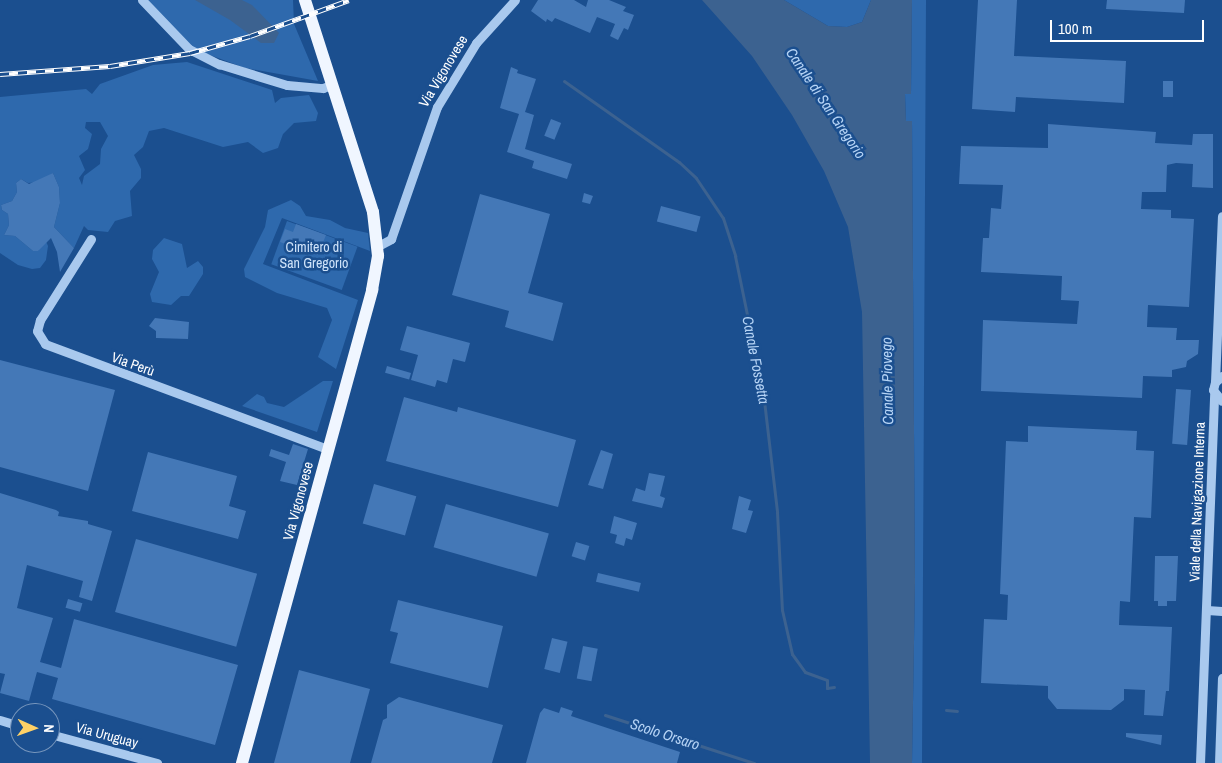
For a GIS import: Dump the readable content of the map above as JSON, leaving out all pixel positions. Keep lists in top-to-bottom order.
{
  "streets": {
    "main road": ["Via Vigonovese"],
    "street": ["Via Perù", "Viale della Navigazione Interna", "Via Uruguay"]
  },
  "crossings": [
    ["Via Vigonovese", "Via Perù"]
  ],
  "water": [
    "Canale di San Gregorio",
    "Canale Fossetta",
    "Canale Piovego",
    "Scolo Orsaro"
  ],
  "parks": ["Cimitero di San Gregorio"],
  "scale_bar": "100 m",
  "north": "right"
}
